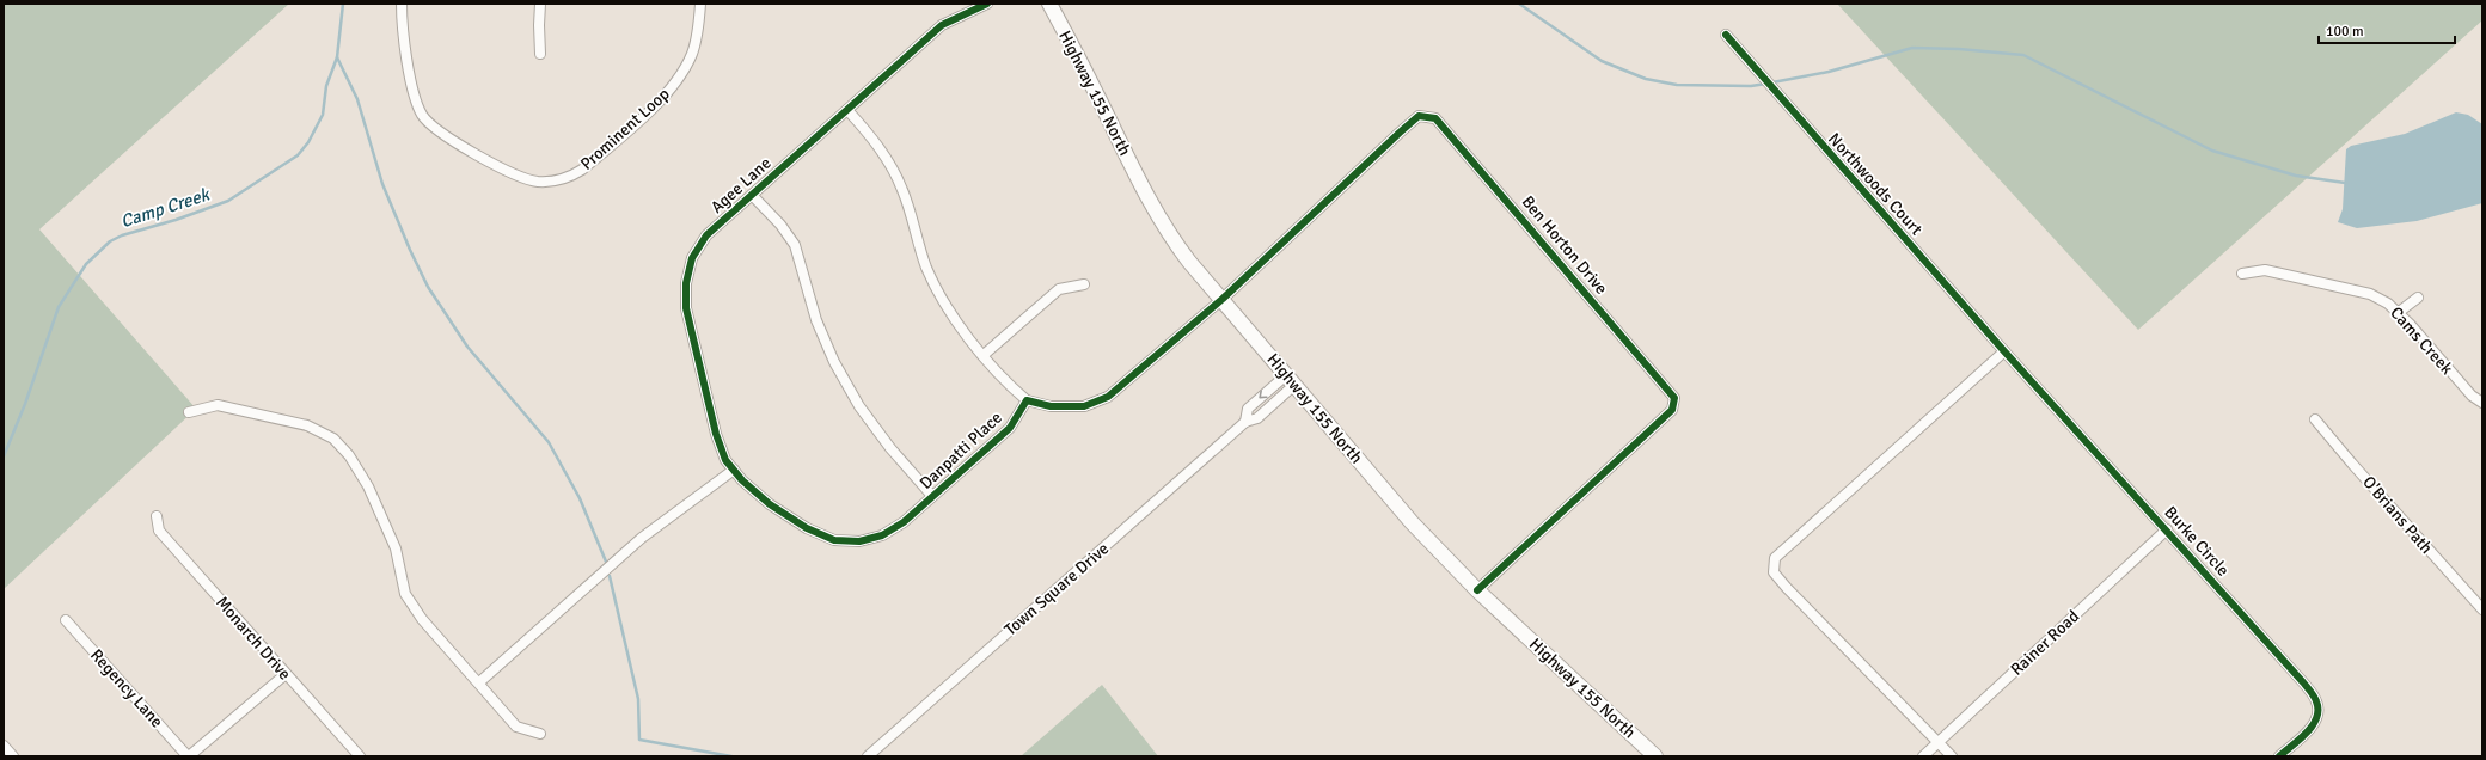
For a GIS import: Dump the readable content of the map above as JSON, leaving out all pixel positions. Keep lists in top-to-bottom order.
{
  "streets": {
    "main road": ["Highway 155 North"],
    "street": [
      "Prominent Loop",
      "Northwoods Court",
      "Agee Lane",
      "Ben Horton Drive",
      "Cams Creek",
      "Danpatti Place",
      "O'Brians Path",
      "Burke Circle",
      "Town Square Drive",
      "Monarch Drive",
      "Rainer Road",
      "Regency Lane"
    ]
  },
  "crossings": [
    ["Highway 155 North", "Ben Horton Drive"],
    ["Highway 155 North", "Town Square Drive"],
    ["Northwoods Court", "Burke Circle"],
    ["Agee Lane", "Danpatti Place"],
    ["Burke Circle", "Rainer Road"]
  ],
  "water": ["Camp Creek"],
  "scale_bar": "100 m"
}
